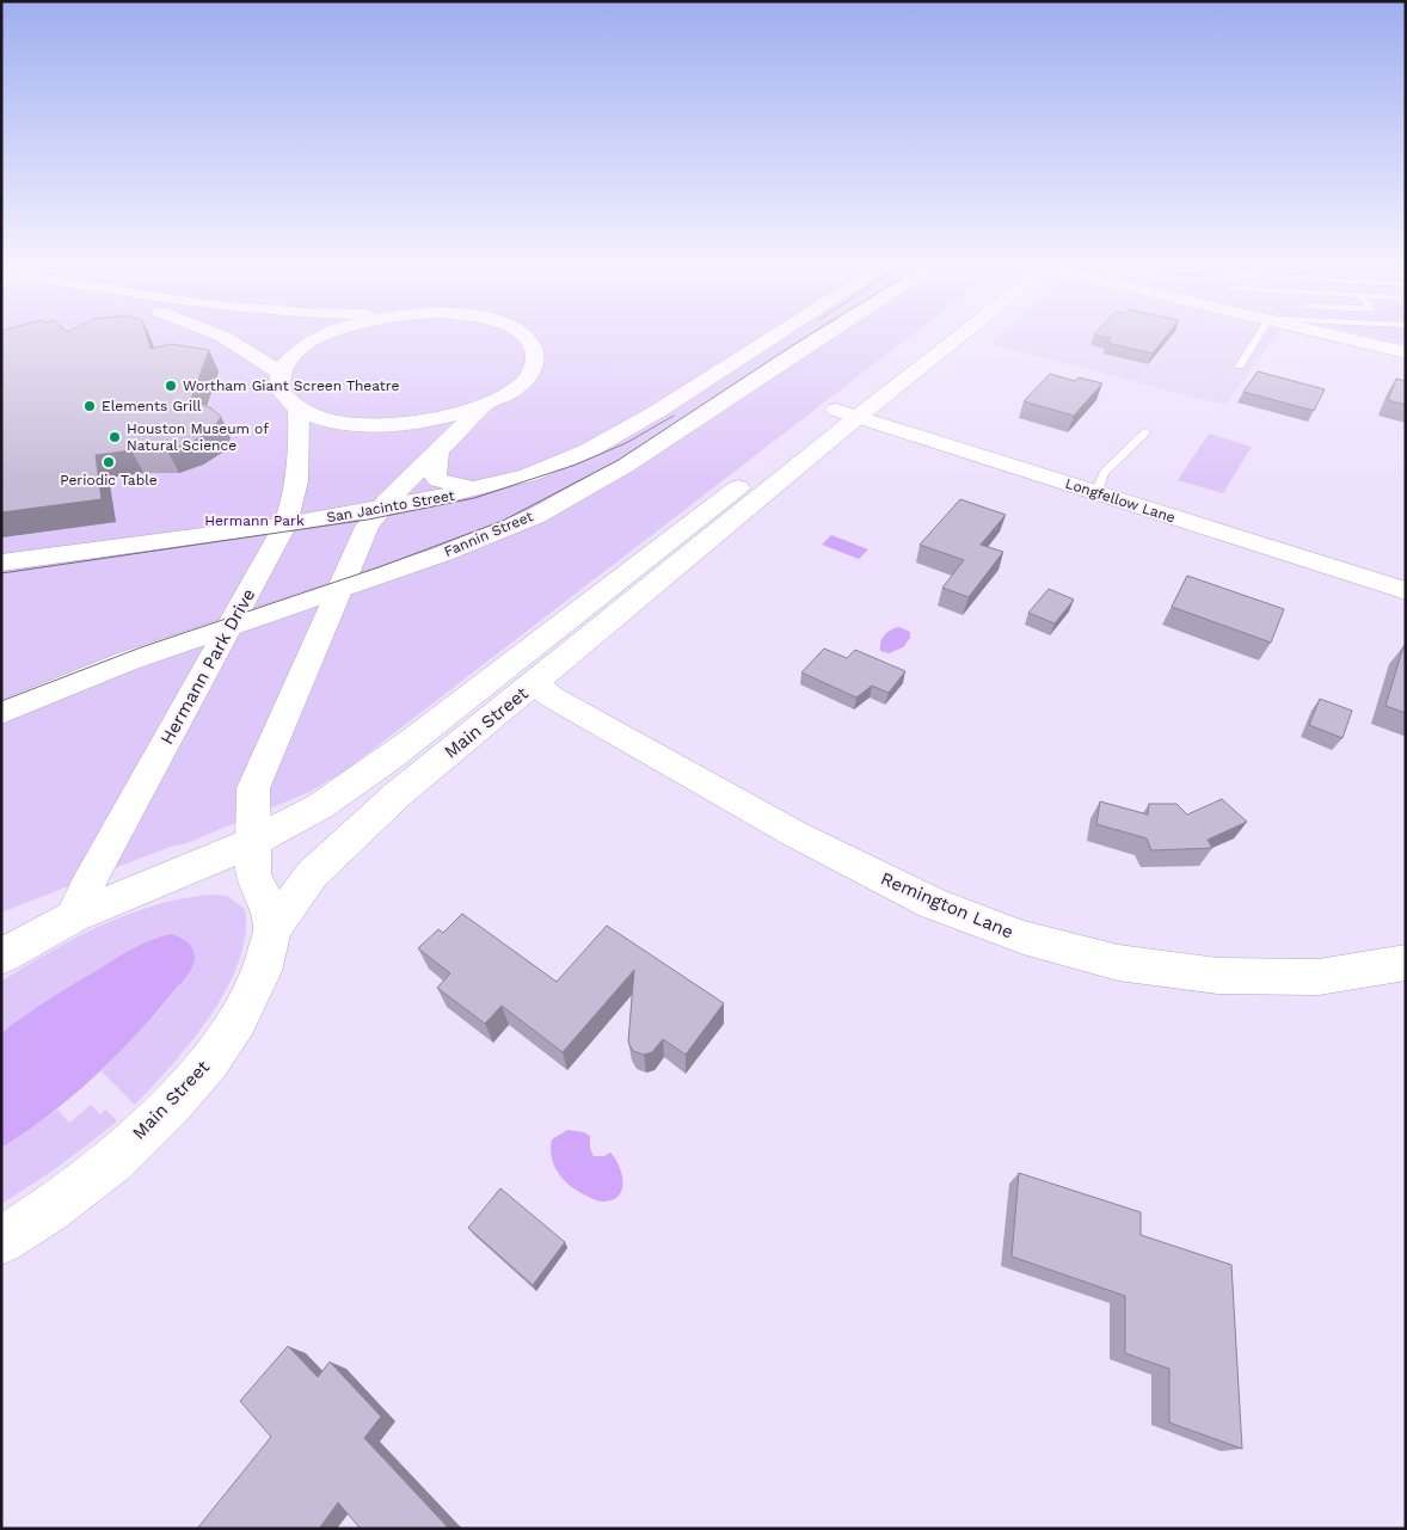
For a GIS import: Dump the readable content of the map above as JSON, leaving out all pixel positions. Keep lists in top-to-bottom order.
{
  "streets": {
    "main road": [
      "Longfellow Lane",
      "San Jacinto Street",
      "Fannin Street",
      "Hermann Park Drive",
      "Main Street",
      "Remington Lane"
    ]
  },
  "crossings": [
    ["Longfellow Lane", "Main Street"],
    ["San Jacinto Street", "Hermann Park Drive"],
    ["Fannin Street", "Hermann Park Drive"],
    ["Main Street", "Remington Lane"]
  ],
  "parks": ["Hermann Park"],
  "places": [
    "Wortham Giant Screen Theatre",
    "Elements Grill",
    "Houston Museum of Natural Science",
    "Periodic Table"
  ]
}
